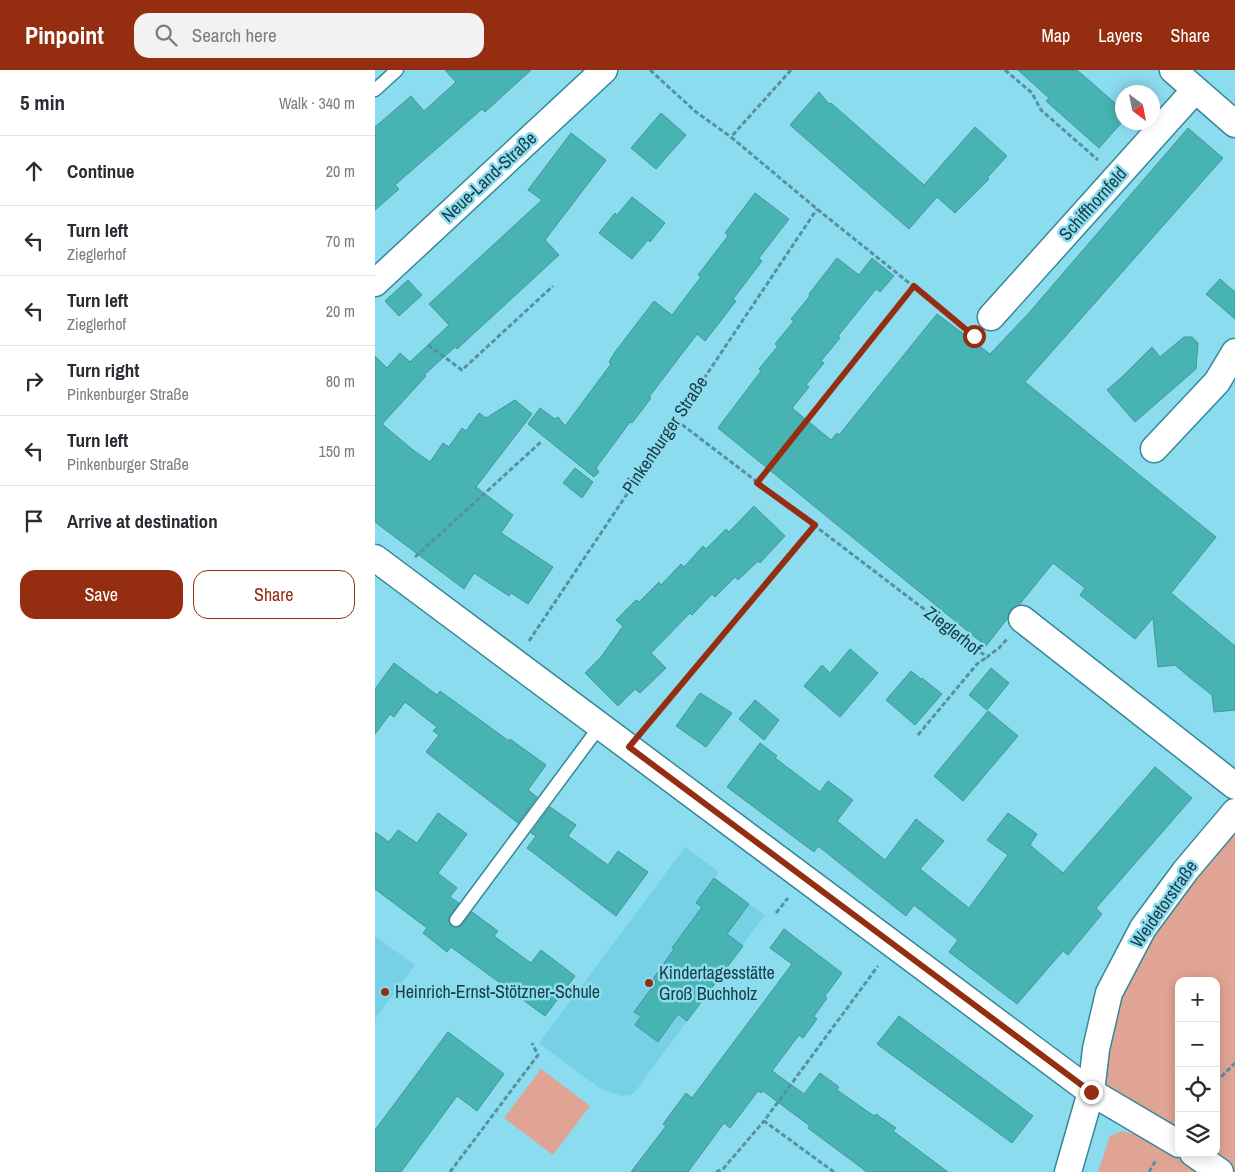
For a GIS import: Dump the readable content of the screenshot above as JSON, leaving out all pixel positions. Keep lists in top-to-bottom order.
{
  "streets": {
    "street": ["Neue-Land-Straße", "Schiffhornfeld", "Weidetorstraße"],
    "path": ["Pinkenburger Straße", "Zieglerhof"]
  },
  "crossings": [
    ["Pinkenburger Straße", "Zieglerhof"]
  ],
  "places": ["Kindertagesstätte Groß Buchholz", "Heinrich-Ernst-Stötzner-Schule"],
  "north": "bottom right",
  "page": {
    "header": "Pinpoint",
    "search": "Search here",
    "nav": ["Map", "Layers", "Share"],
    "heading": ["5 min", "Walk · 340 m"],
    "list": [
      ["Continue", "20 m"],
      ["Turn left", "Zieglerhof", "70 m"],
      ["Turn left", "Zieglerhof", "20 m"],
      ["Turn right", "Pinkenburger Straße", "80 m"],
      ["Turn left", "Pinkenburger Straße", "150 m"],
      "Arrive at destination"
    ],
    "buttons": ["Save", "Share"],
    "map_buttons": ["+", "−"]
  }
}
